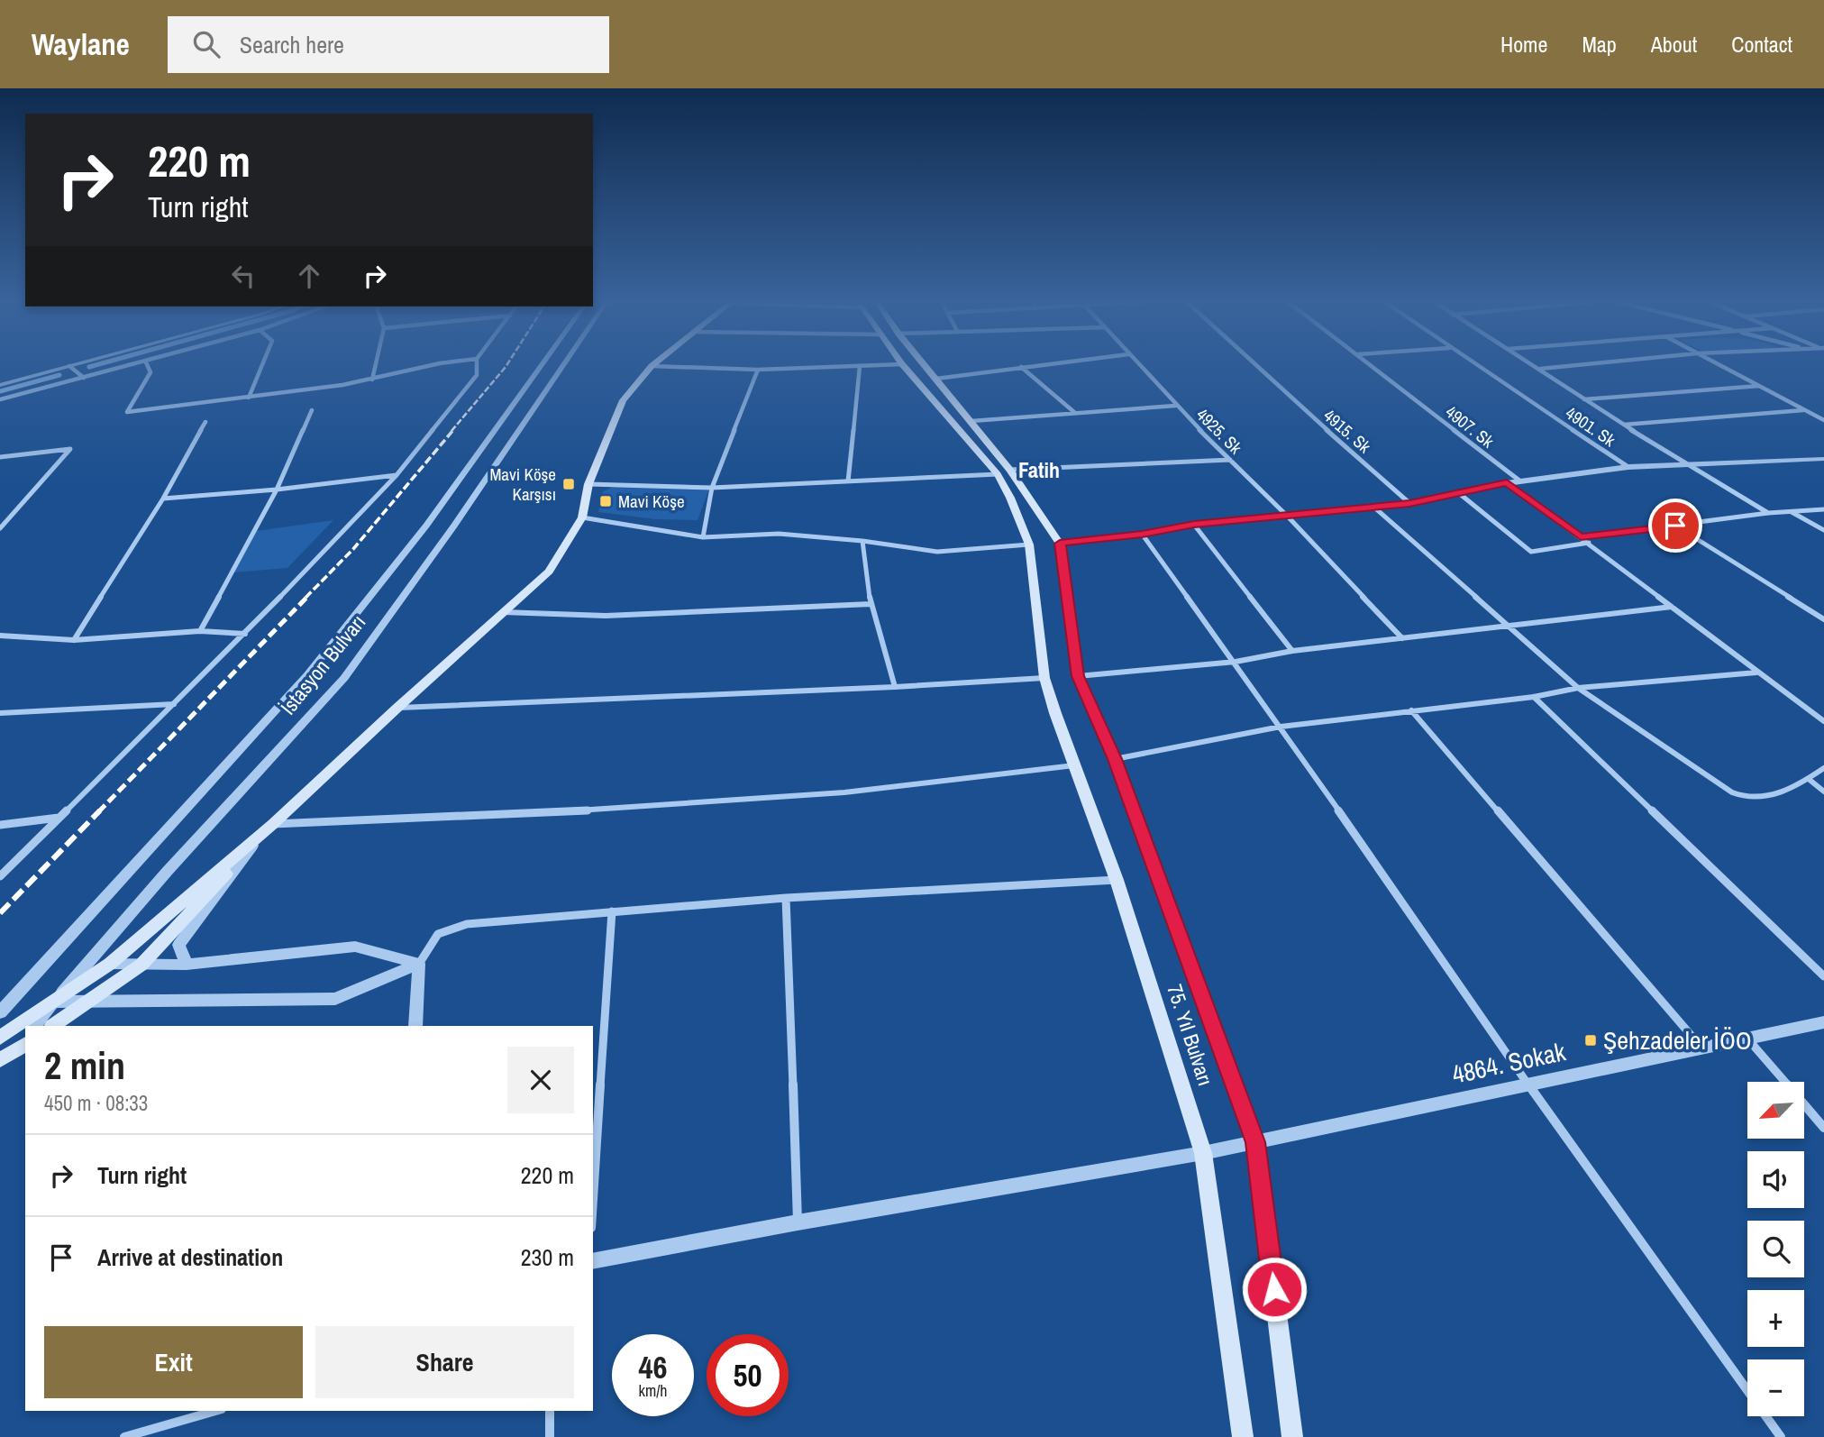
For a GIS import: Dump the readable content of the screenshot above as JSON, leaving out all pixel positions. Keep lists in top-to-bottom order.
{
  "streets": {
    "main road": ["75. Yıl Bulvarı"],
    "street": [
      "4907. Sk",
      "4901. Sk",
      "4925. Sk",
      "4915. Sk",
      "İstasyon Bulvarı",
      "4864. Sokak"
    ]
  },
  "crossings": [
    ["75. Yıl Bulvarı", "4864. Sokak"]
  ],
  "districts": ["Fatih"],
  "places": {
    "transit": ["Mavi Köşe Karşısı", "Mavi Köşe", "Şehzadeler İÖO"]
  },
  "north": "bottom left",
  "page": {
    "header": "Waylane",
    "search": "Search here",
    "nav": [
      "Home",
      "Map",
      "About",
      "Contact"
    ],
    "turn": ["220 m", "Turn right"],
    "heading": ["2 min", "450 m · 08:33"],
    "map_buttons": ["+", "−"],
    "list": [
      {
        "name": "Turn right",
        "value": "220 m"
      },
      {
        "name": "Arrive at destination",
        "value": "230 m"
      }
    ],
    "buttons": ["Exit", "Share"],
    "speed": "46 km/h",
    "limit": "50"
  }
}
